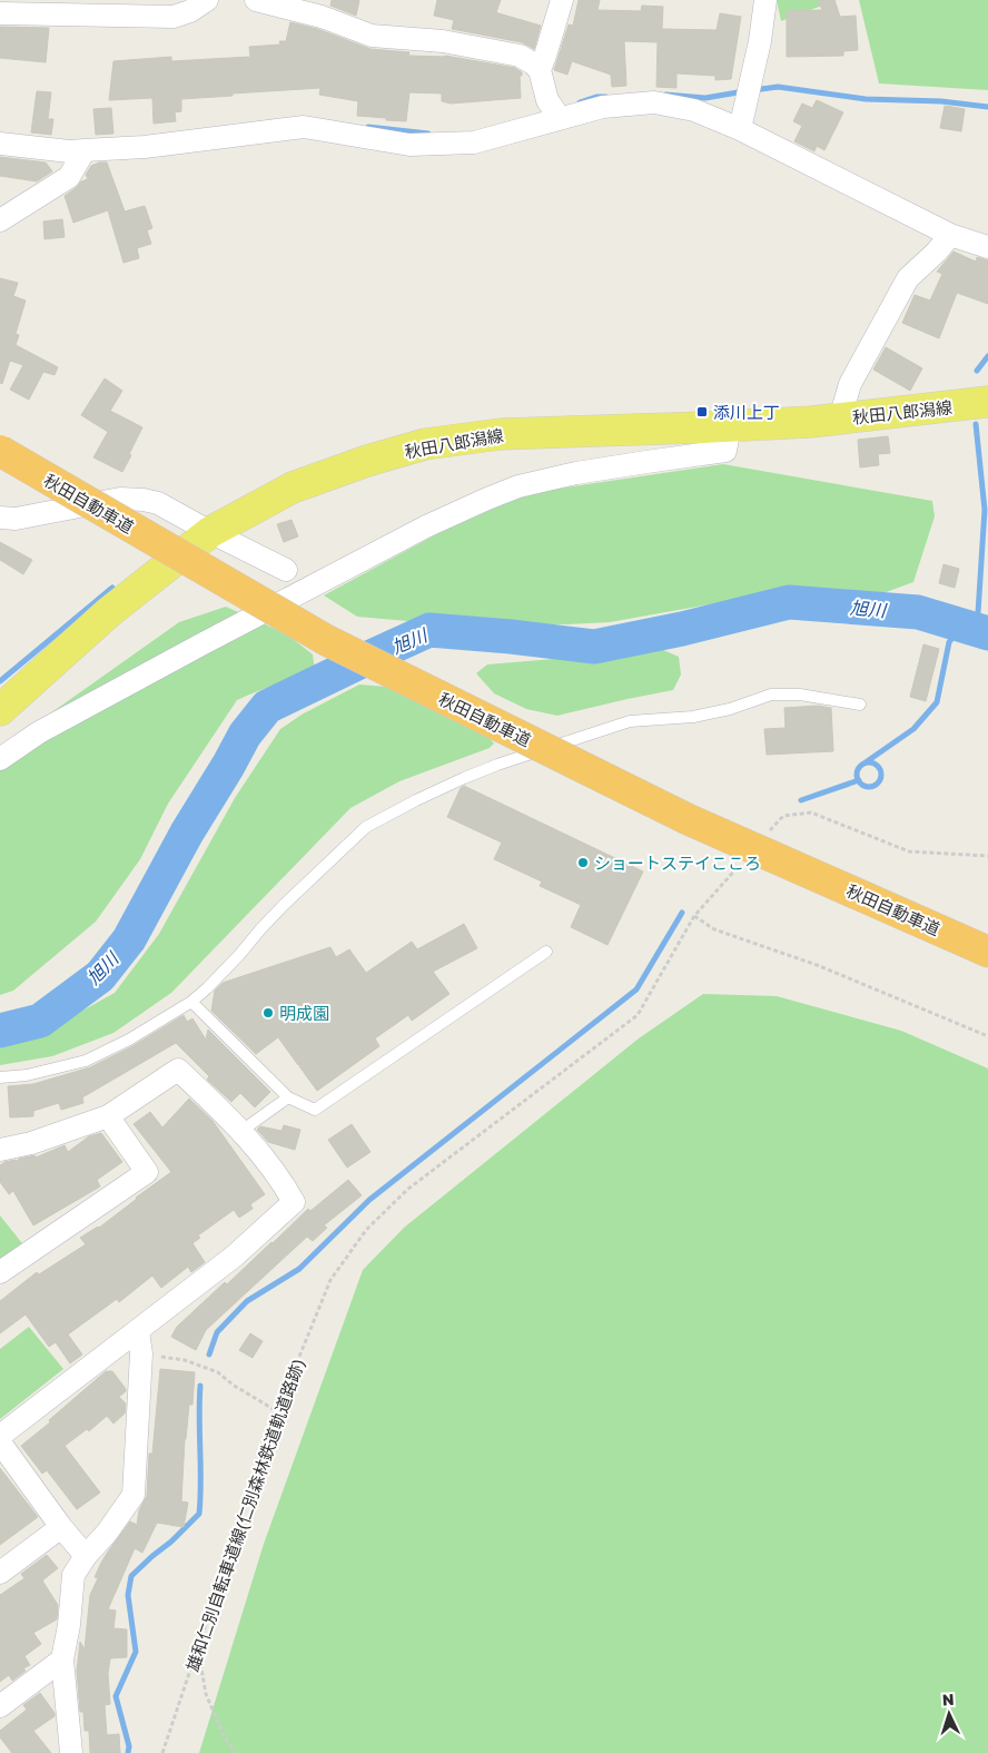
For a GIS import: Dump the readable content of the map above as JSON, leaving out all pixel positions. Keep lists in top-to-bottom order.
{
  "streets": {
    "highway": ["秋田自動車道"],
    "main road": ["秋田八郎潟線"],
    "path": ["雄和仁別自転車道線(仁別森林鉄道軌道路跡)"]
  },
  "water": ["旭川"],
  "places": {
    "transit": ["添川上丁"],
    "other": ["ショートステイこころ", "明成園"]
  },
  "north": "top"
}
